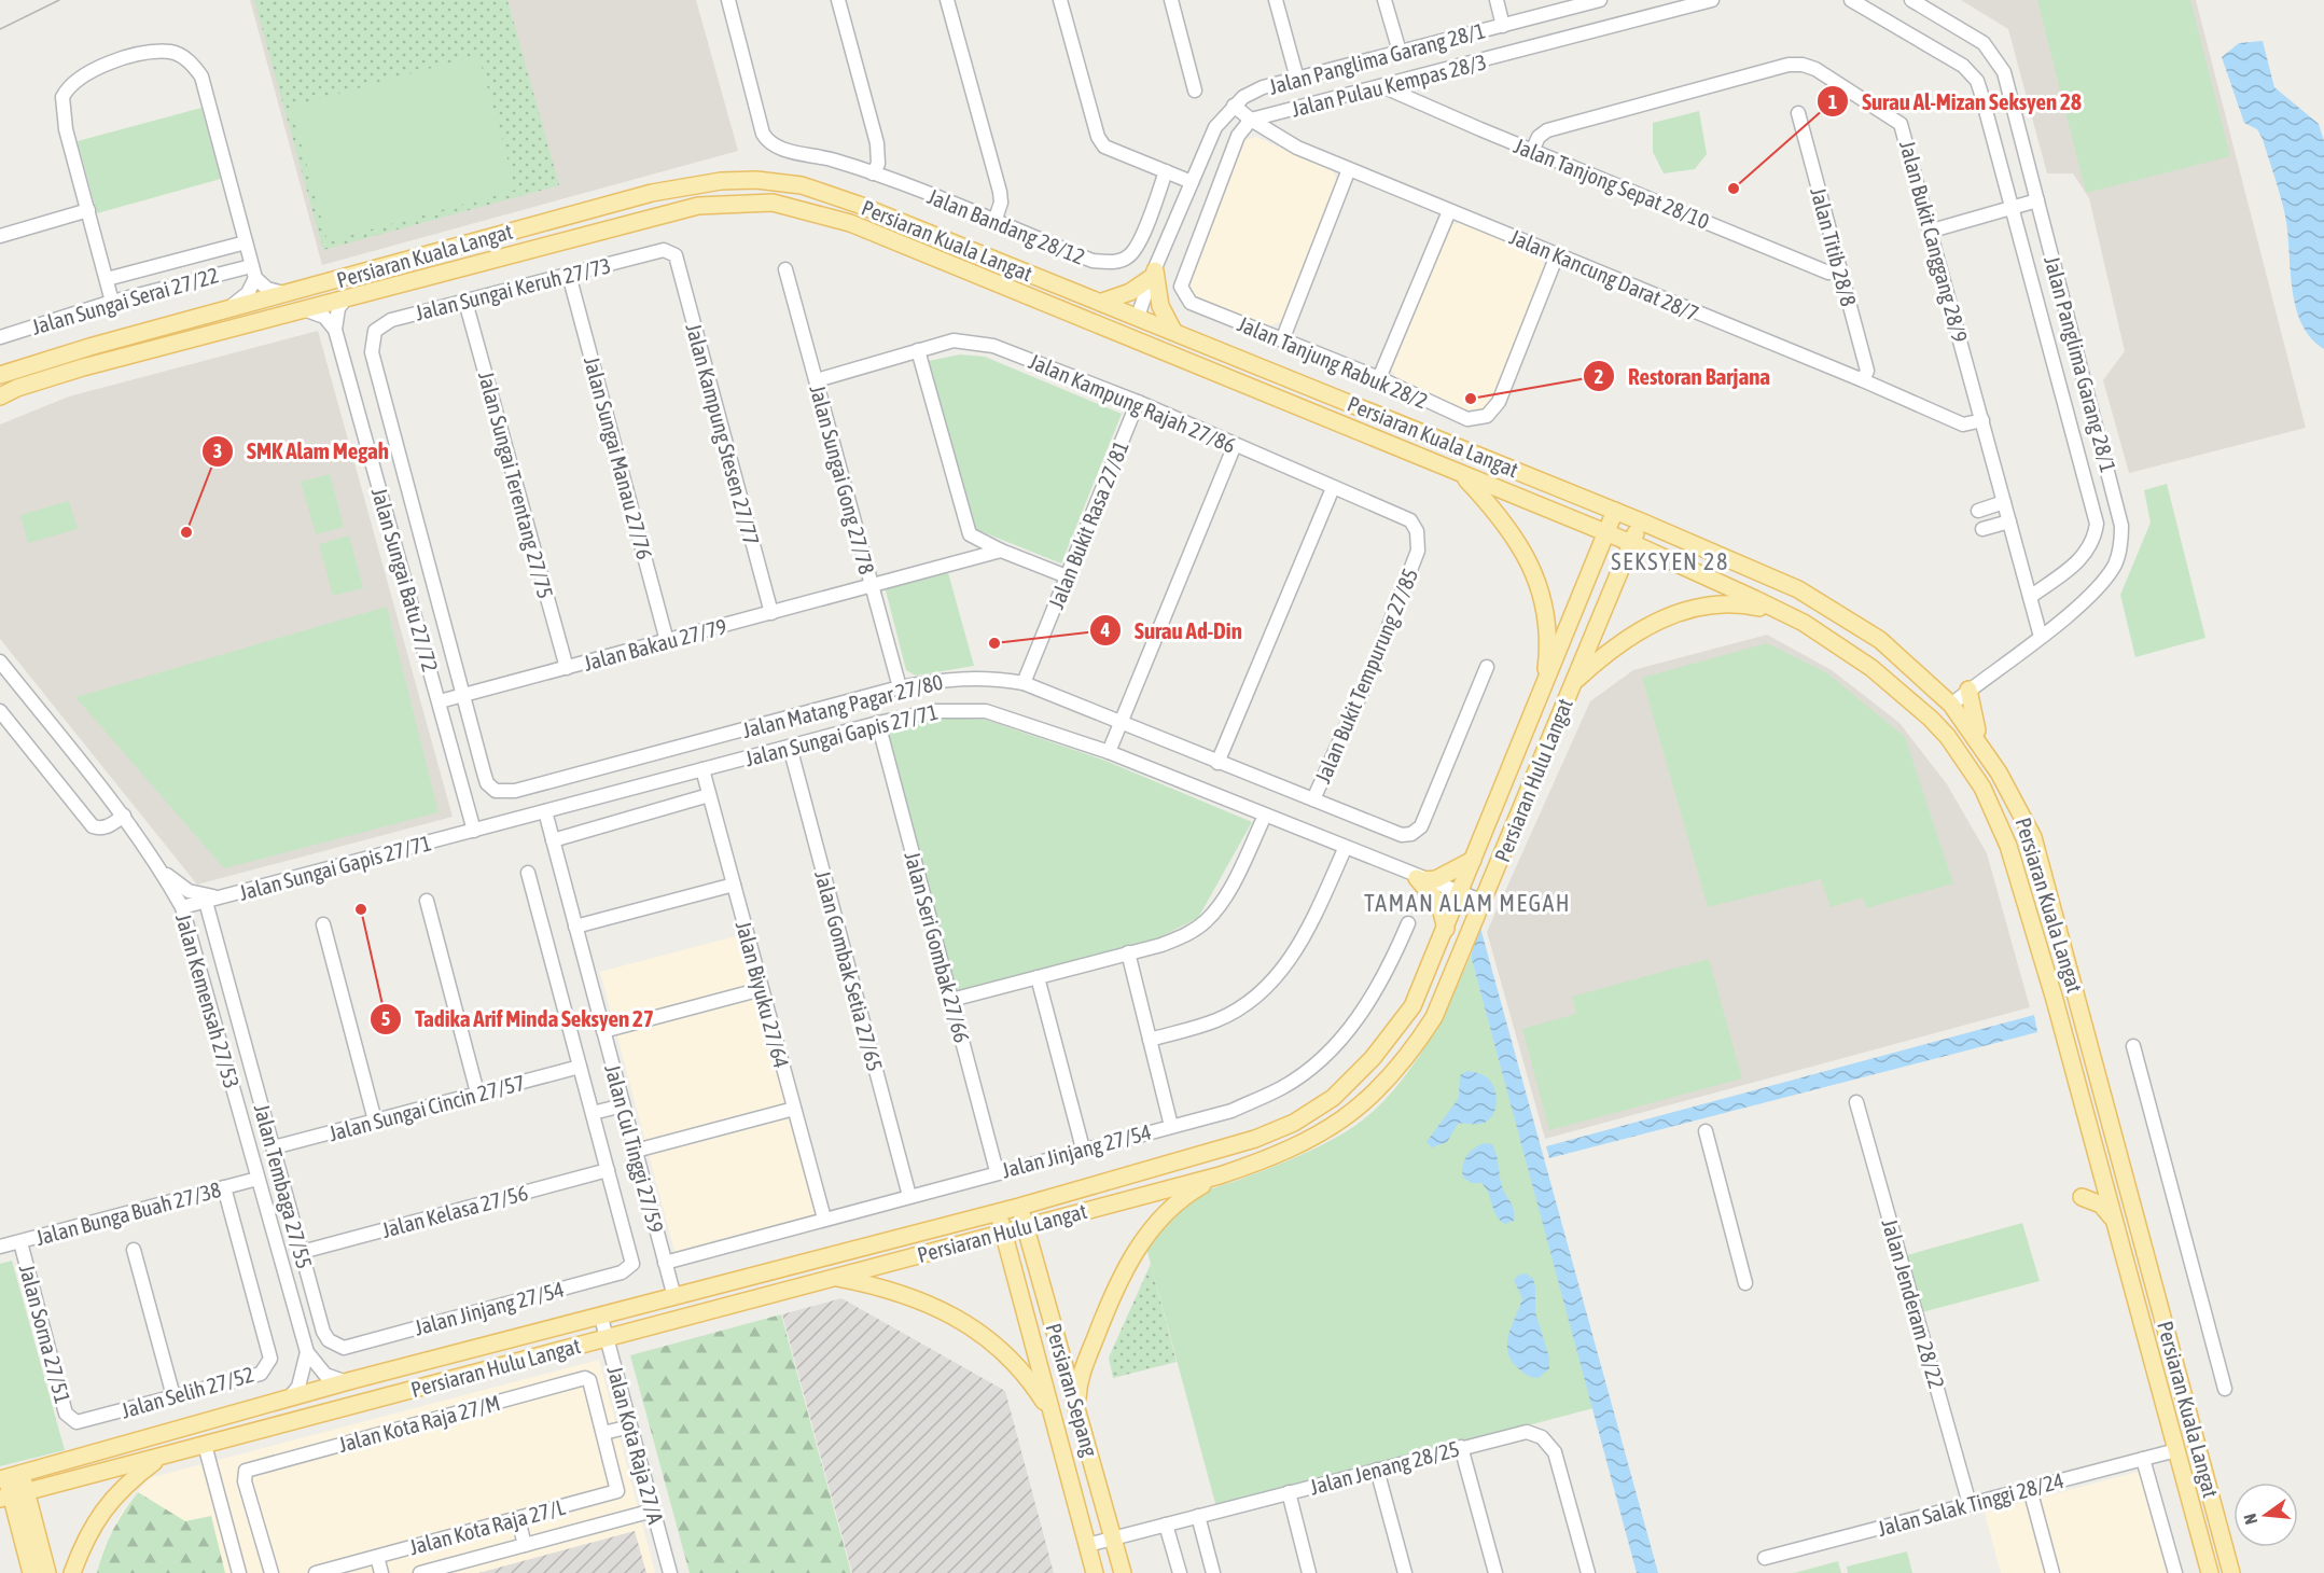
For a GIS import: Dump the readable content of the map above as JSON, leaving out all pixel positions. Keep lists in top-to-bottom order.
{
  "streets": {
    "main road": ["Persiaran Kuala Langat", "Persiaran Hulu Langat", "Persiaran Sepang"],
    "street": [
      "Jalan Panglima Garang 28/1",
      "Jalan Pulau Kempas 28/3",
      "Jalan Tanjong Sepat 28/10",
      "Jalan Bandang 28/12",
      "Jalan Bukit Canggang 28/9",
      "Jalan Titib 28/8",
      "Jalan Kancung Darat 28/7",
      "Jalan Sungai Keruh 27/73",
      "Jalan Sungai Serai 27/22",
      "Jalan Tanjung Rabuk 28/2",
      "Jalan Kampung Rajah 27/86",
      "Jalan Kampung Stesen 27/77",
      "Jalan Sungai Manau 27/76",
      "Jalan Sungai Gong 27/78",
      "Jalan Sungai Terentang 27/75",
      "Jalan Bukit Rasa 27/81",
      "Jalan Sungai Batu 27/72",
      "Jalan Bakau 27/79",
      "Jalan Bukit Tempurung 27/85",
      "Jalan Matang Pagar 27/80",
      "Jalan Sungai Gapis 27/71",
      "Jalan Seri Gombak 27/66",
      "Jalan Gombak Setia 27/65",
      "Jalan Biyuku 27/64",
      "Jalan Kemensah 27/53",
      "Jalan Sungai Cincin 27/57",
      "Jalan Cul Tinggi 27/59",
      "Jalan Jinjang 27/54",
      "Jalan Tembaga 27/55",
      "Jalan Kelasa 27/56",
      "Jalan Bunga Buah 27/38",
      "Jalan Jenderam 28/22",
      "Jalan Sorna 27/51",
      "Jalan Selih 27/52",
      "Jalan Kota Raja 27/M",
      "Jalan Kota Raja 27/A",
      "Jalan Jenang 28/25",
      "Jalan Salak Tinggi 28/24",
      "Jalan Kota Raja 27/L"
    ]
  },
  "crossings": [
    ["Jalan Panglima Garang 28/1", "Persiaran Kuala Langat"],
    ["Jalan Panglima Garang 28/1", "Jalan Bukit Canggang 28/9"],
    ["Jalan Panglima Garang 28/1", "Jalan Kancung Darat 28/7"],
    ["Jalan Pulau Kempas 28/3", "Jalan Tanjong Sepat 28/10"],
    ["Jalan Pulau Kempas 28/3", "Jalan Kancung Darat 28/7"],
    ["Jalan Pulau Kempas 28/3", "Jalan Tanjung Rabuk 28/2"],
    ["Jalan Tanjong Sepat 28/10", "Jalan Bukit Canggang 28/9"],
    ["Jalan Tanjong Sepat 28/10", "Jalan Titib 28/8"],
    ["Persiaran Kuala Langat", "Persiaran Hulu Langat"],
    ["Persiaran Kuala Langat", "Jalan Salak Tinggi 28/24"],
    ["Jalan Bukit Canggang 28/9", "Jalan Kancung Darat 28/7"],
    ["Jalan Titib 28/8", "Jalan Kancung Darat 28/7"],
    ["Jalan Kancung Darat 28/7", "Jalan Tanjung Rabuk 28/2"],
    ["Jalan Sungai Keruh 27/73", "Jalan Kampung Stesen 27/77"],
    ["Jalan Sungai Keruh 27/73", "Jalan Sungai Manau 27/76"],
    ["Jalan Sungai Keruh 27/73", "Jalan Sungai Terentang 27/75"],
    ["Jalan Sungai Keruh 27/73", "Jalan Matang Pagar 27/80"],
    ["Jalan Kampung Rajah 27/86", "Jalan Sungai Gong 27/78"],
    ["Jalan Kampung Rajah 27/86", "Jalan Bukit Rasa 27/81"],
    ["Jalan Kampung Rajah 27/86", "Jalan Bukit Tempurung 27/85"],
    ["Jalan Kampung Stesen 27/77", "Jalan Bakau 27/79"],
    ["Jalan Sungai Manau 27/76", "Jalan Bakau 27/79"],
    ["Jalan Sungai Gong 27/78", "Jalan Bakau 27/79"],
    ["Jalan Sungai Gong 27/78", "Jalan Matang Pagar 27/80"],
    ["Jalan Sungai Terentang 27/75", "Jalan Bakau 27/79"],
    ["Jalan Bukit Rasa 27/81", "Jalan Matang Pagar 27/80"],
    ["Jalan Sungai Batu 27/72", "Jalan Bakau 27/79"],
    ["Jalan Sungai Batu 27/72", "Jalan Sungai Gapis 27/71"],
    ["Jalan Bakau 27/79", "Jalan Matang Pagar 27/80"],
    ["Jalan Bukit Tempurung 27/85", "Jalan Matang Pagar 27/80"],
    ["Jalan Sungai Gapis 27/71", "Persiaran Hulu Langat"],
    ["Jalan Sungai Gapis 27/71", "Jalan Seri Gombak 27/66"],
    ["Jalan Sungai Gapis 27/71", "Jalan Gombak Setia 27/65"],
    ["Jalan Sungai Gapis 27/71", "Jalan Biyuku 27/64"],
    ["Jalan Sungai Gapis 27/71", "Jalan Kemensah 27/53"],
    ["Jalan Sungai Gapis 27/71", "Jalan Cul Tinggi 27/59"],
    ["Jalan Sungai Gapis 27/71", "Jalan Tembaga 27/55"],
    ["Persiaran Hulu Langat", "Jalan Cul Tinggi 27/59"],
    ["Persiaran Hulu Langat", "Persiaran Sepang"],
    ["Persiaran Hulu Langat", "Jalan Kota Raja 27/A"],
    ["Jalan Seri Gombak 27/66", "Jalan Jinjang 27/54"],
    ["Jalan Gombak Setia 27/65", "Jalan Jinjang 27/54"],
    ["Jalan Biyuku 27/64", "Jalan Jinjang 27/54"],
    ["Jalan Kemensah 27/53", "Jalan Bunga Buah 27/38"],
    ["Jalan Sungai Cincin 27/57", "Jalan Tembaga 27/55"],
    ["Jalan Cul Tinggi 27/59", "Jalan Jinjang 27/54"],
    ["Jalan Jinjang 27/54", "Jalan Tembaga 27/55"],
    ["Jalan Jinjang 27/54", "Jalan Kelasa 27/56"],
    ["Jalan Tembaga 27/55", "Jalan Kelasa 27/56"],
    ["Jalan Bunga Buah 27/38", "Jalan Sorna 27/51"],
    ["Jalan Bunga Buah 27/38", "Jalan Selih 27/52"],
    ["Jalan Jenderam 28/22", "Jalan Salak Tinggi 28/24"],
    ["Jalan Sorna 27/51", "Jalan Selih 27/52"],
    ["Persiaran Sepang", "Jalan Jenang 28/25"],
    ["Jalan Kota Raja 27/M", "Jalan Kota Raja 27/L"]
  ],
  "districts": ["SEKSYEN 28", "TAMAN ALAM MEGAH"],
  "places": [
    "Surau Al-Mizan Seksyen 28",
    "Restoran Barjana",
    "SMK Alam Megah",
    "Surau Ad-Din",
    "Tadika Arif Minda Seksyen 27"
  ],
  "north": "left"
}
